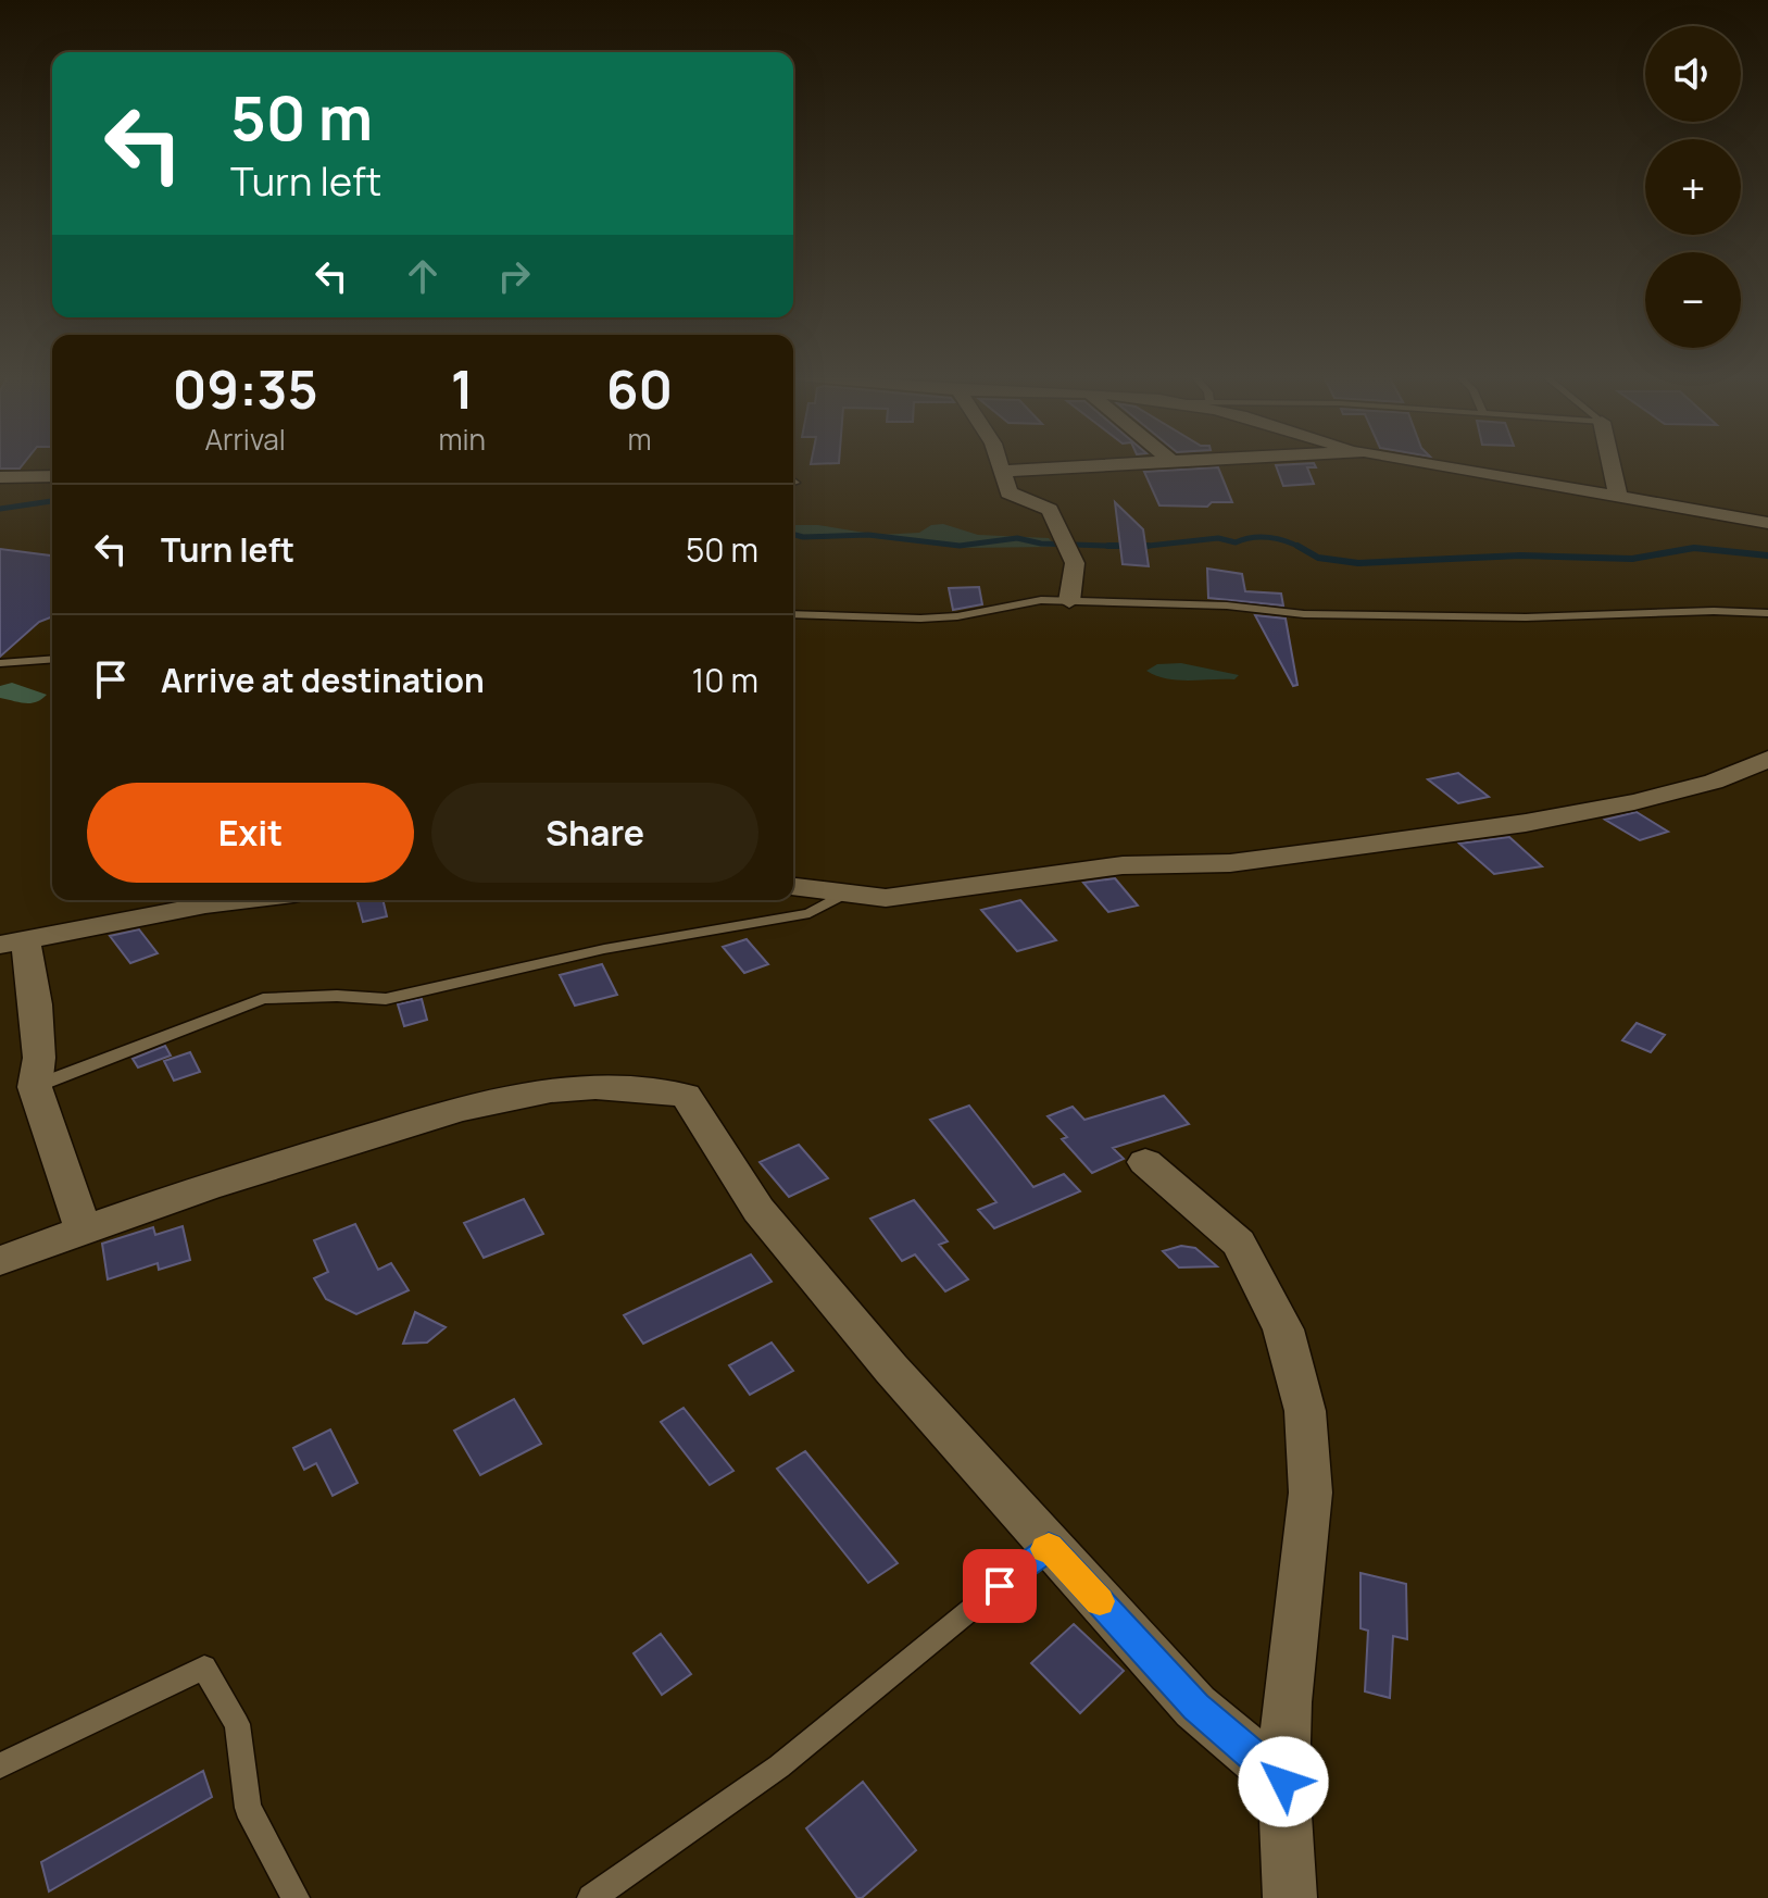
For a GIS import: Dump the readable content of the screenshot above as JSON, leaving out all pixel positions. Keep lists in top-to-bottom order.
{
  "page": {
    "map_buttons": ["+", "−"],
    "turn": ["50 m", "Turn left"],
    "eta": [
      "09:35",
      "Arrival",
      "1",
      "min",
      "60",
      "m"
    ],
    "list": [
      {
        "name": "Turn left",
        "value": "50 m"
      },
      {
        "name": "Arrive at destination",
        "value": "10 m"
      }
    ],
    "buttons": ["Exit", "Share"]
  }
}
